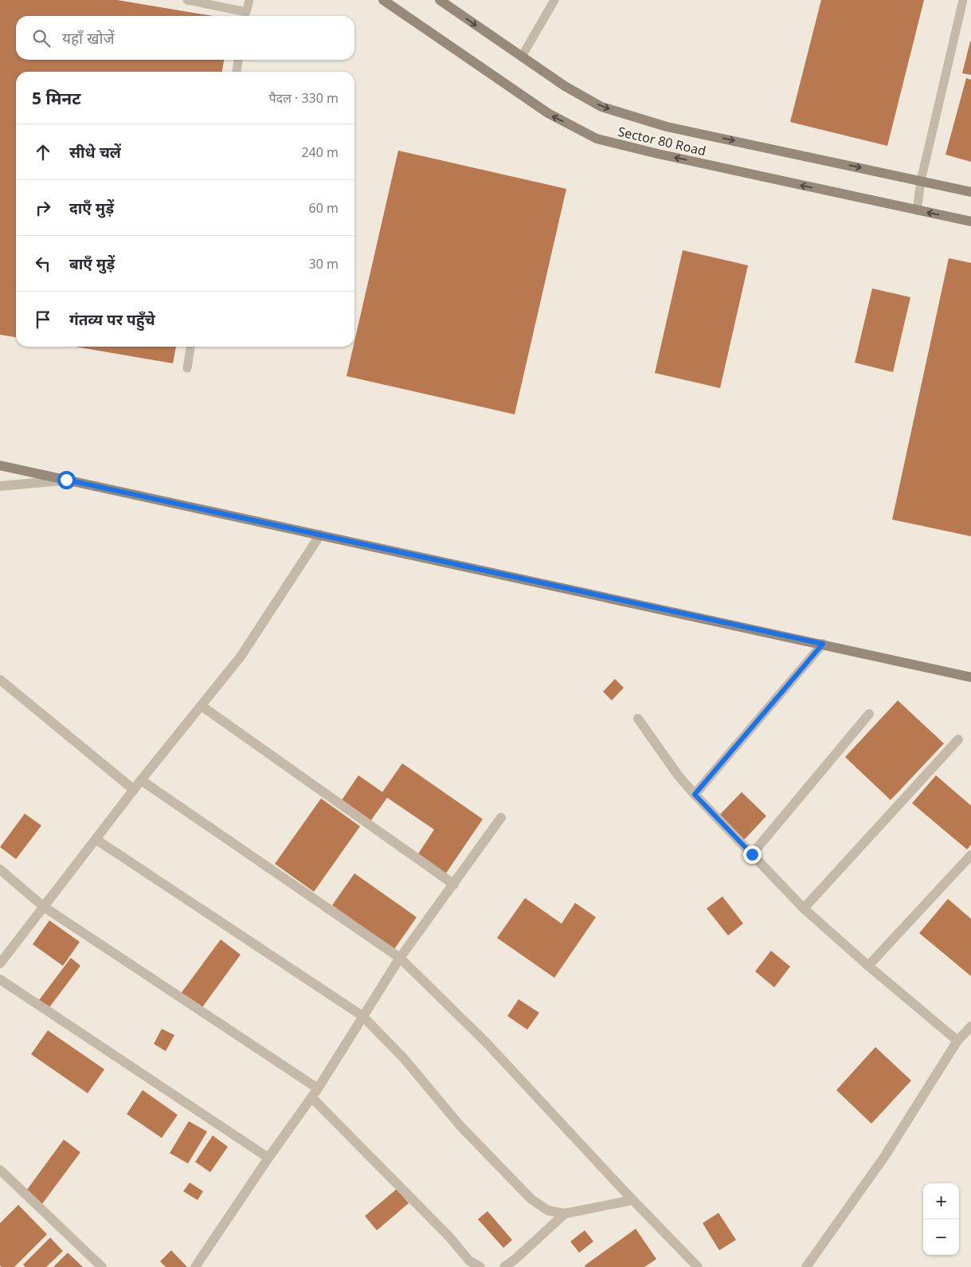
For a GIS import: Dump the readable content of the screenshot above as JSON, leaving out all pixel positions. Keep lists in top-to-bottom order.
{
  "streets": {
    "street": ["Sector 80 Road"]
  },
  "page": {
    "search": "यहाँ खोजें",
    "heading": ["5 मिनट", "पैदल · 330 m"],
    "list": [
      ["सीधे चलें", "240 m"],
      ["दाएँ मुड़ें", "60 m"],
      ["बाएँ मुड़ें", "30 m"],
      "गंतव्य पर पहुँचे"
    ],
    "map_buttons": ["+", "−"]
  }
}
